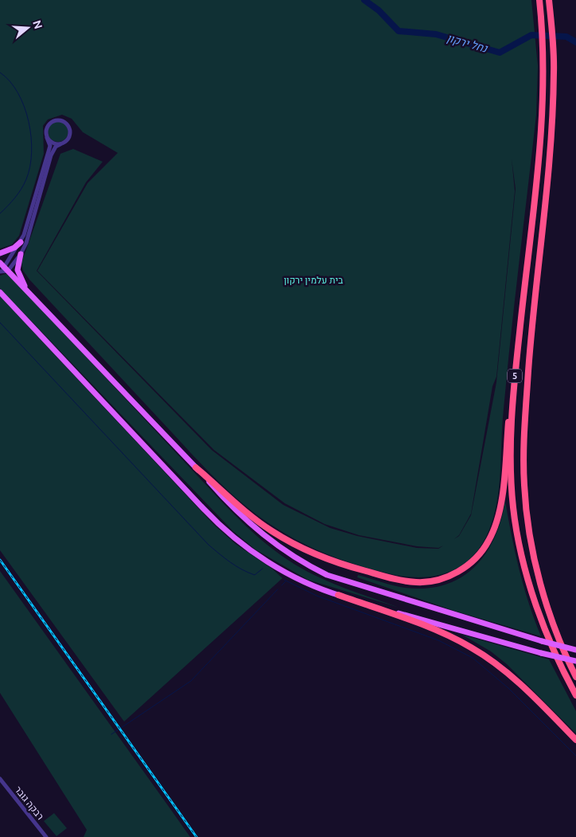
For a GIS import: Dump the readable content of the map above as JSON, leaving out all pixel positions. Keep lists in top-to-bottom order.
{
  "streets": {
    "highway": ["5"],
    "street": ["רבקה גובר"]
  },
  "water": ["נחל ירקון"],
  "parks": ["בית עלמין ירקון"],
  "north": "right"
}
